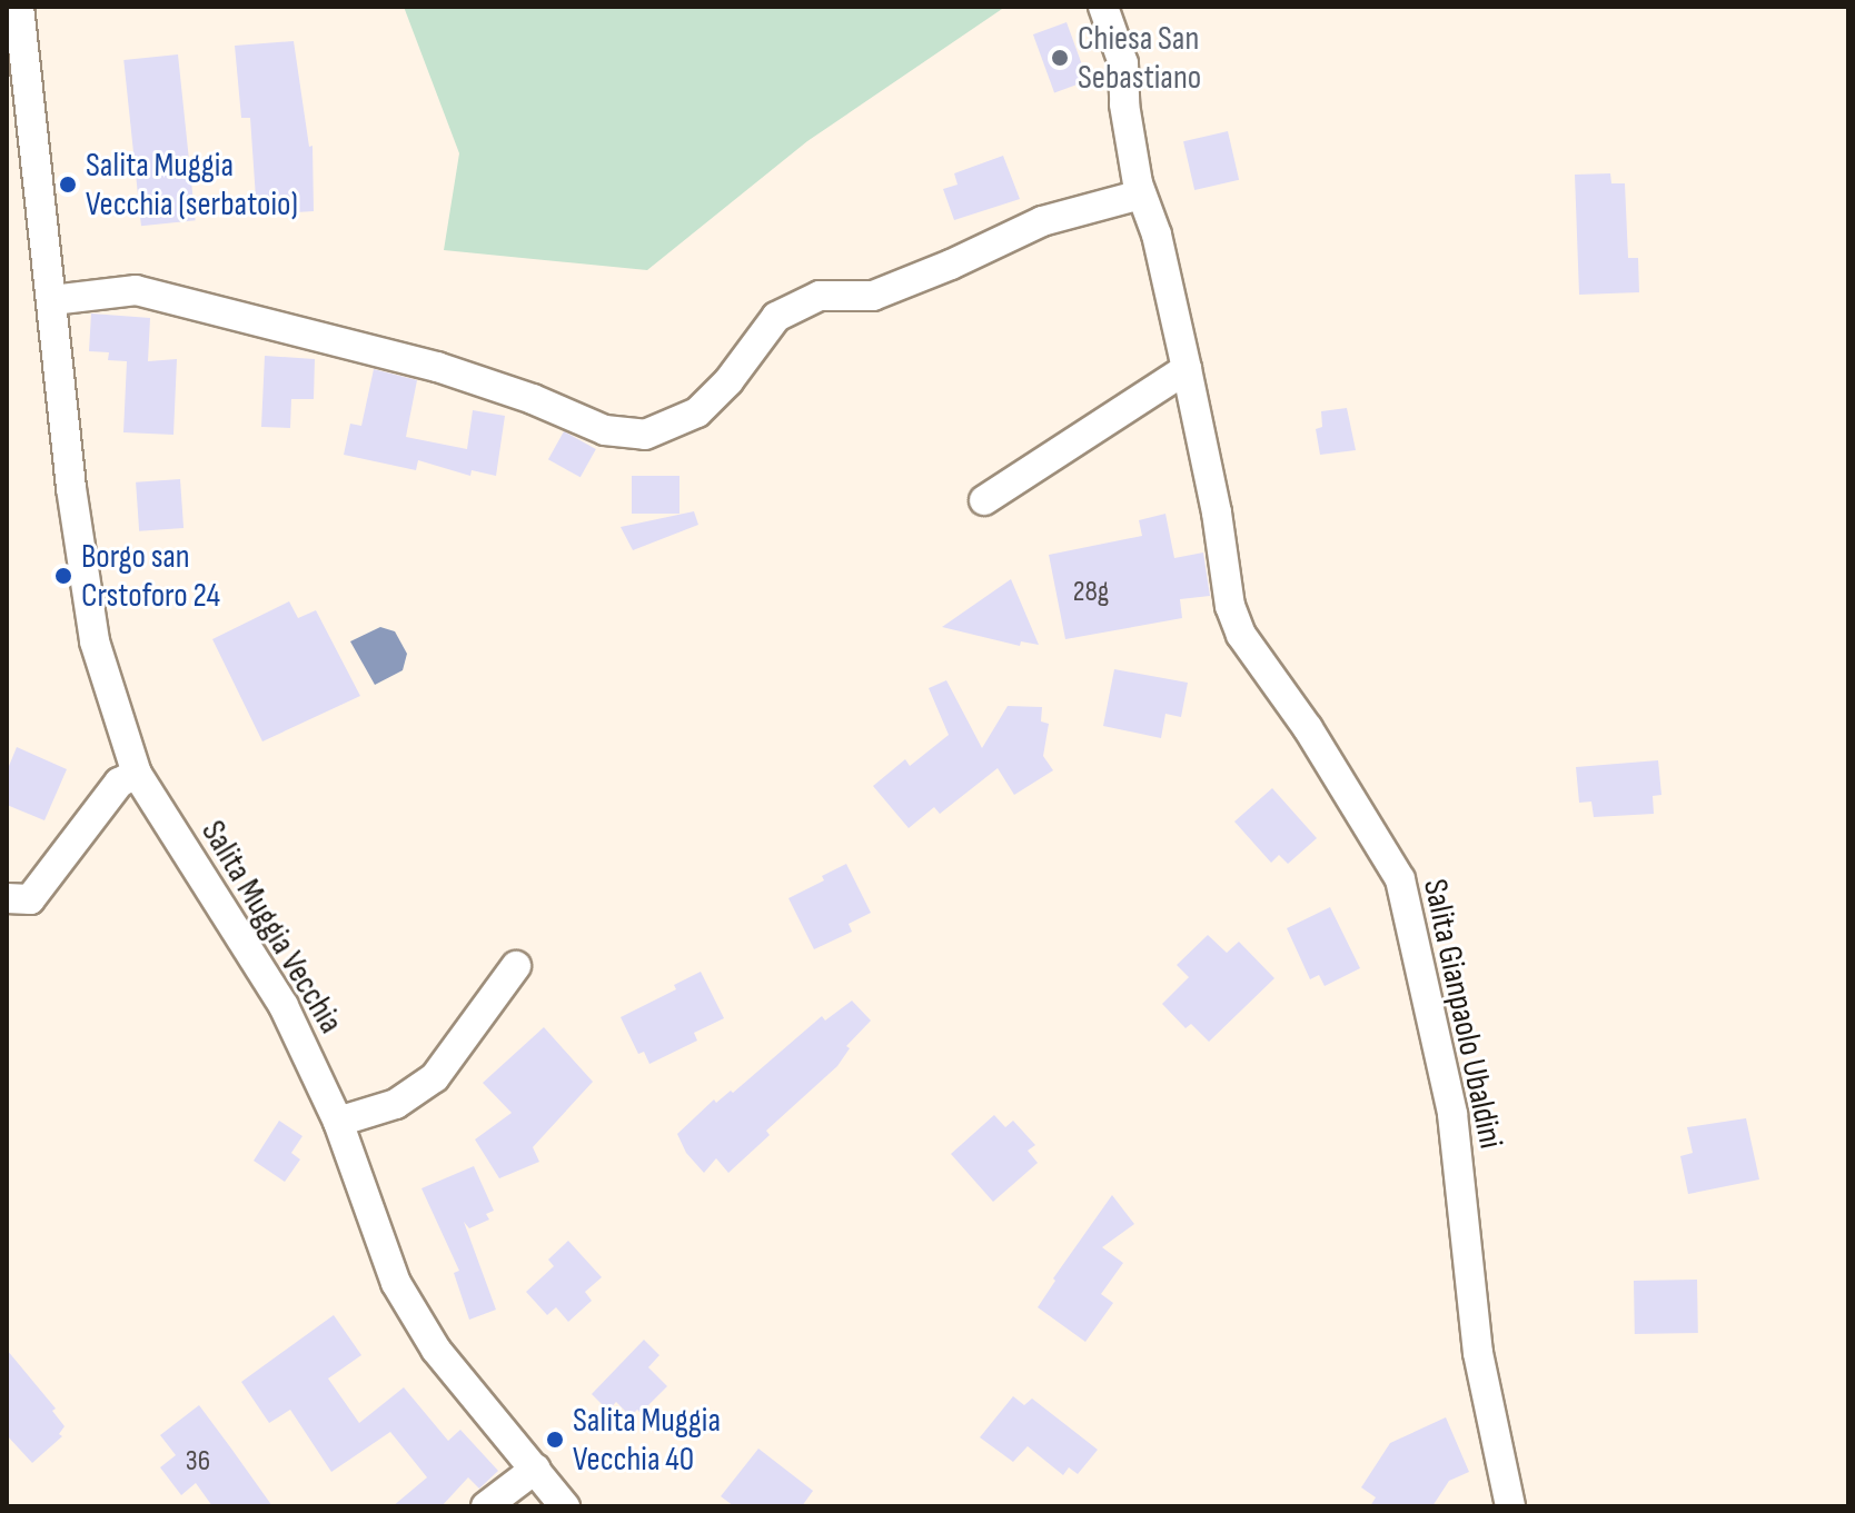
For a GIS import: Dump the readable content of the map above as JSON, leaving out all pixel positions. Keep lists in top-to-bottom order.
{
  "streets": {
    "street": ["Salita Muggia Vecchia", "Salita Gianpaolo Ubaldini"]
  },
  "places": [
    "Chiesa San Sebastiano",
    "Salita Muggia Vecchia (serbatoio)",
    "Borgo san Crstoforo 24",
    "Salita Muggia Vecchia 40"
  ],
  "house_numbers": ["28g", "36"]
}
